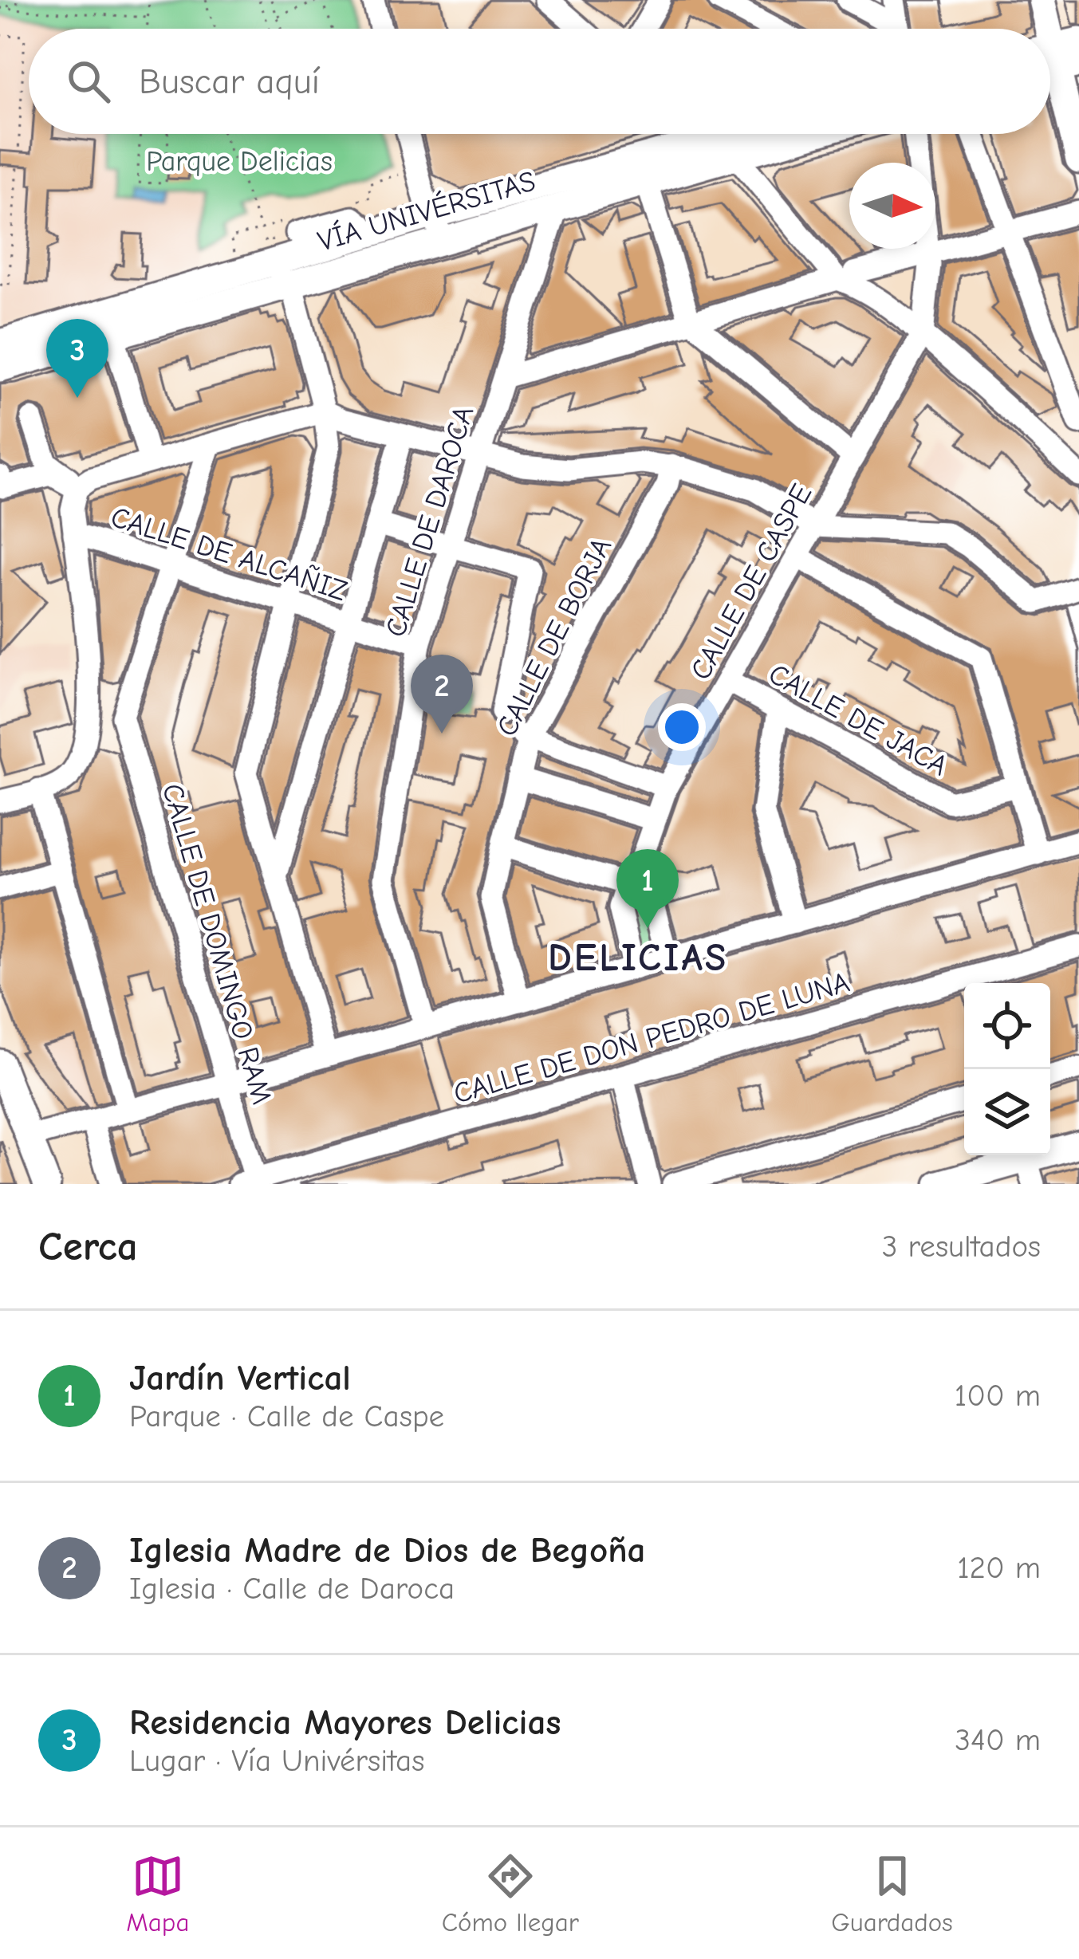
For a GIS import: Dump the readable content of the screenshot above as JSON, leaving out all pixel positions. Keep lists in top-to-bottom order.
{
  "streets": {
    "main road": ["VÍA UNIVÉRSITAS"],
    "street": [
      "CALLE DE DAROCA",
      "CALLE DE ALCAÑIZ",
      "CALLE DE CASPE",
      "CALLE DE BORJA",
      "CALLE DE JACA",
      "CALLE DE DOMINGO RAM",
      "CALLE DE DON PEDRO DE LUNA"
    ]
  },
  "crossings": [
    ["VÍA UNIVÉRSITAS", "CALLE DE DAROCA"],
    ["CALLE DE DAROCA", "CALLE DE ALCAÑIZ"],
    ["CALLE DE CASPE", "CALLE DE JACA"],
    ["CALLE DE DOMINGO RAM", "CALLE DE DON PEDRO DE LUNA"]
  ],
  "districts": ["DELICIAS"],
  "parks": ["Parque Delicias"],
  "north": "right",
  "page": {
    "search": "Buscar aquí",
    "pins": ["3", "2", "1"],
    "heading": ["Cerca", "3 resultados"],
    "list": [
      {
        "mark": "1",
        "name": "Jardín Vertical",
        "note": "Parque · Calle de Caspe",
        "value": "100 m"
      },
      {
        "mark": "2",
        "name": "Iglesia Madre de Dios de Begoña",
        "note": "Iglesia · Calle de Daroca",
        "value": "120 m"
      },
      {
        "mark": "3",
        "name": "Residencia Mayores Delicias",
        "note": "Lugar · Vía Univérsitas",
        "value": "340 m"
      }
    ],
    "nav": ["Mapa", "Cómo llegar", "Guardados"]
  }
}
